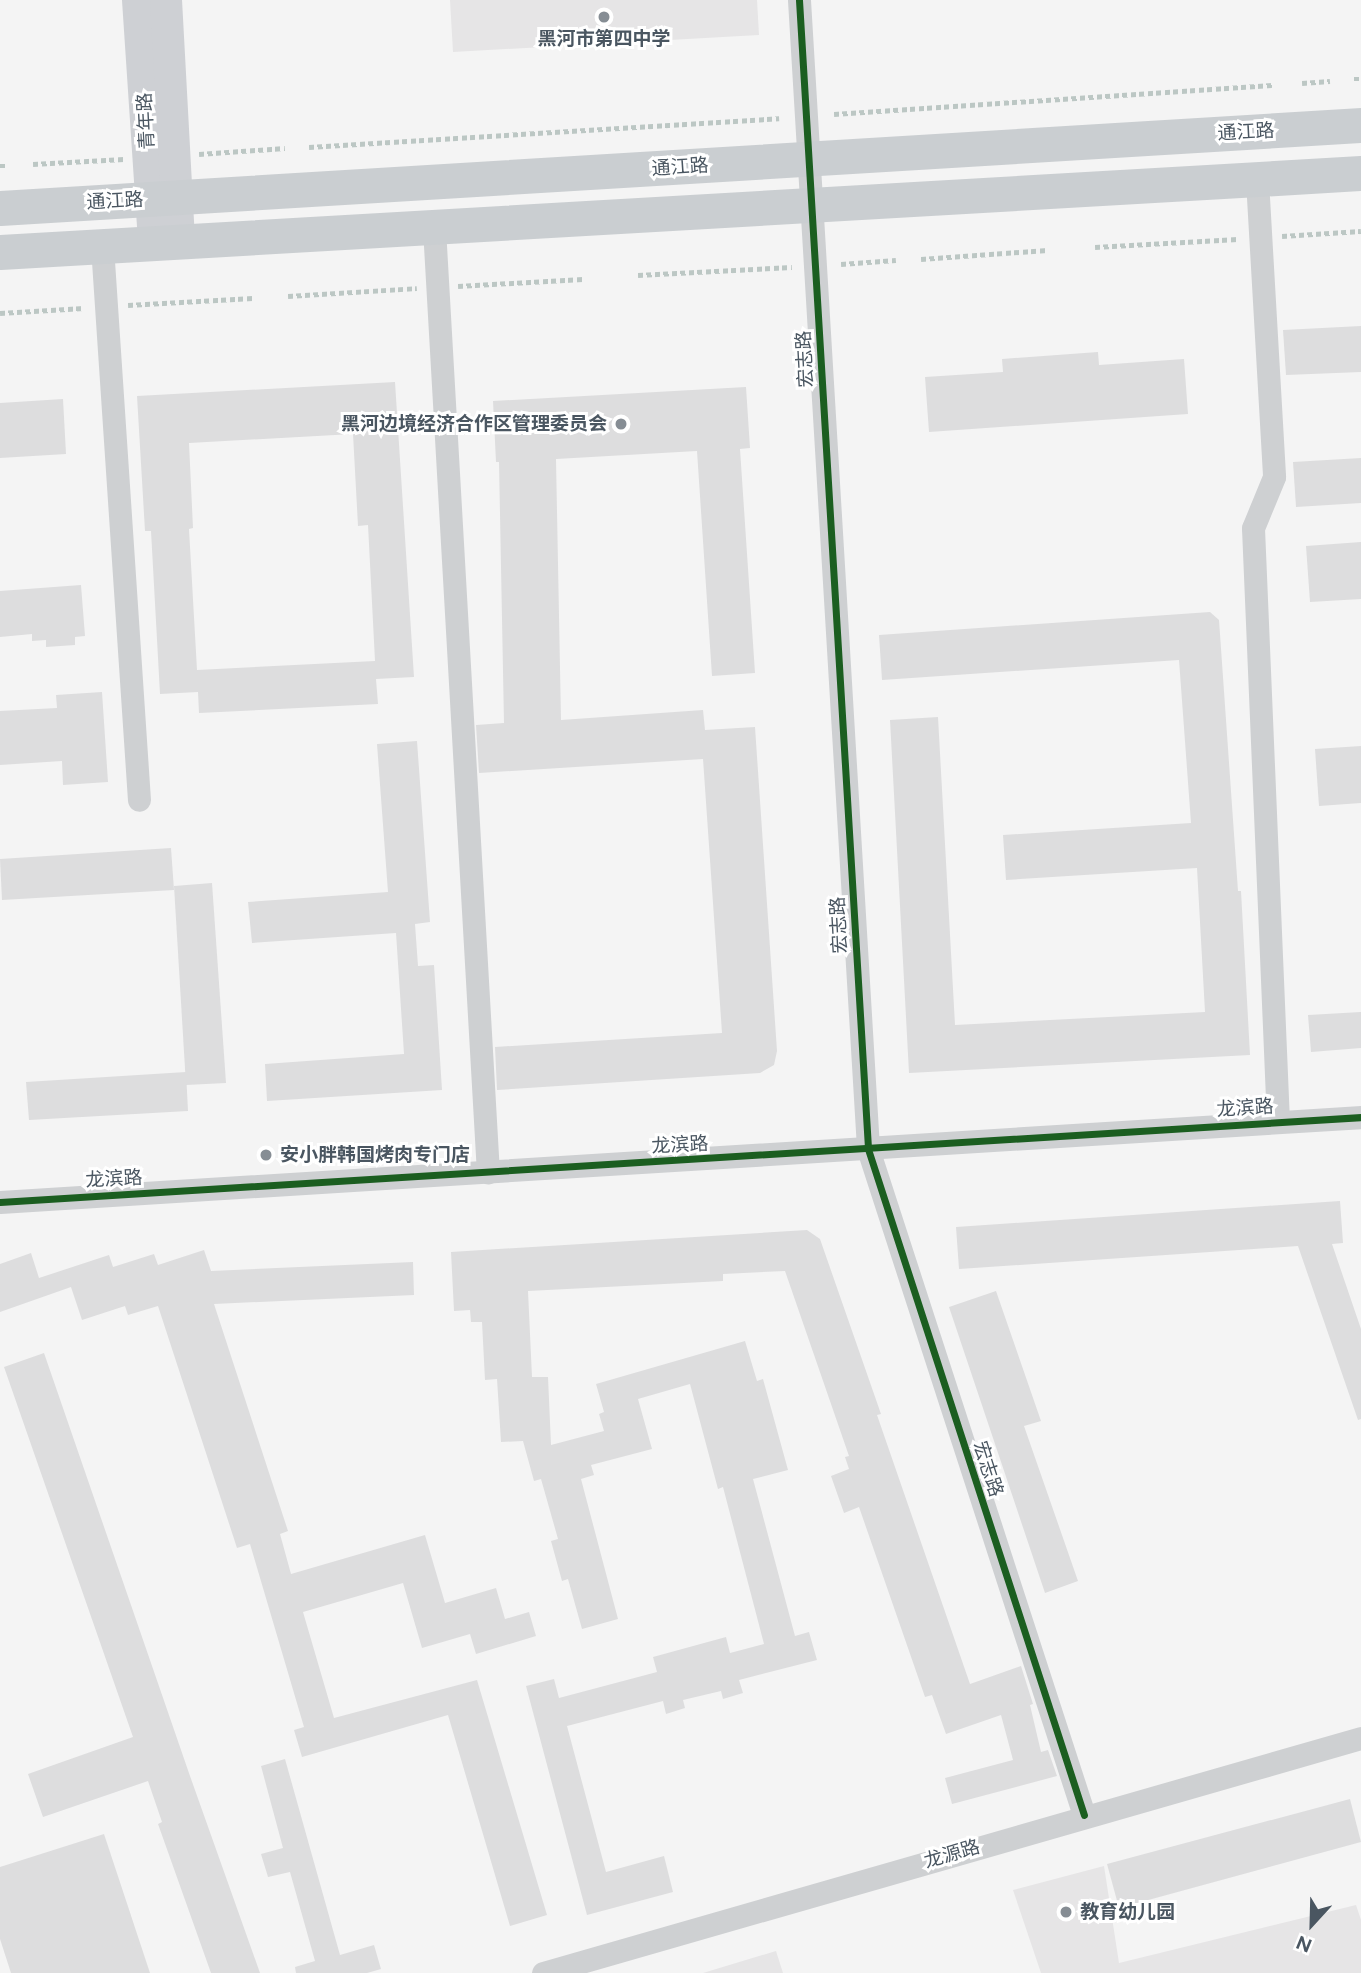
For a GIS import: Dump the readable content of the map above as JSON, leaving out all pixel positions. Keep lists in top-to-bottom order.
{
  "streets": {
    "main road": ["通江路"],
    "street": [
      "青年路",
      "宏志路",
      "龙滨路",
      "龙源路"
    ]
  },
  "crossings": [
    ["青年路", "通江路"],
    ["通江路", "宏志路"],
    ["宏志路", "龙滨路"],
    ["宏志路", "龙源路"]
  ],
  "places": [
    "黑河市第四中学",
    "黑河边境经济合作区管理委员会",
    "安小胖韩国烤肉专门店",
    "教育幼儿园"
  ],
  "north": "bottom"
}
